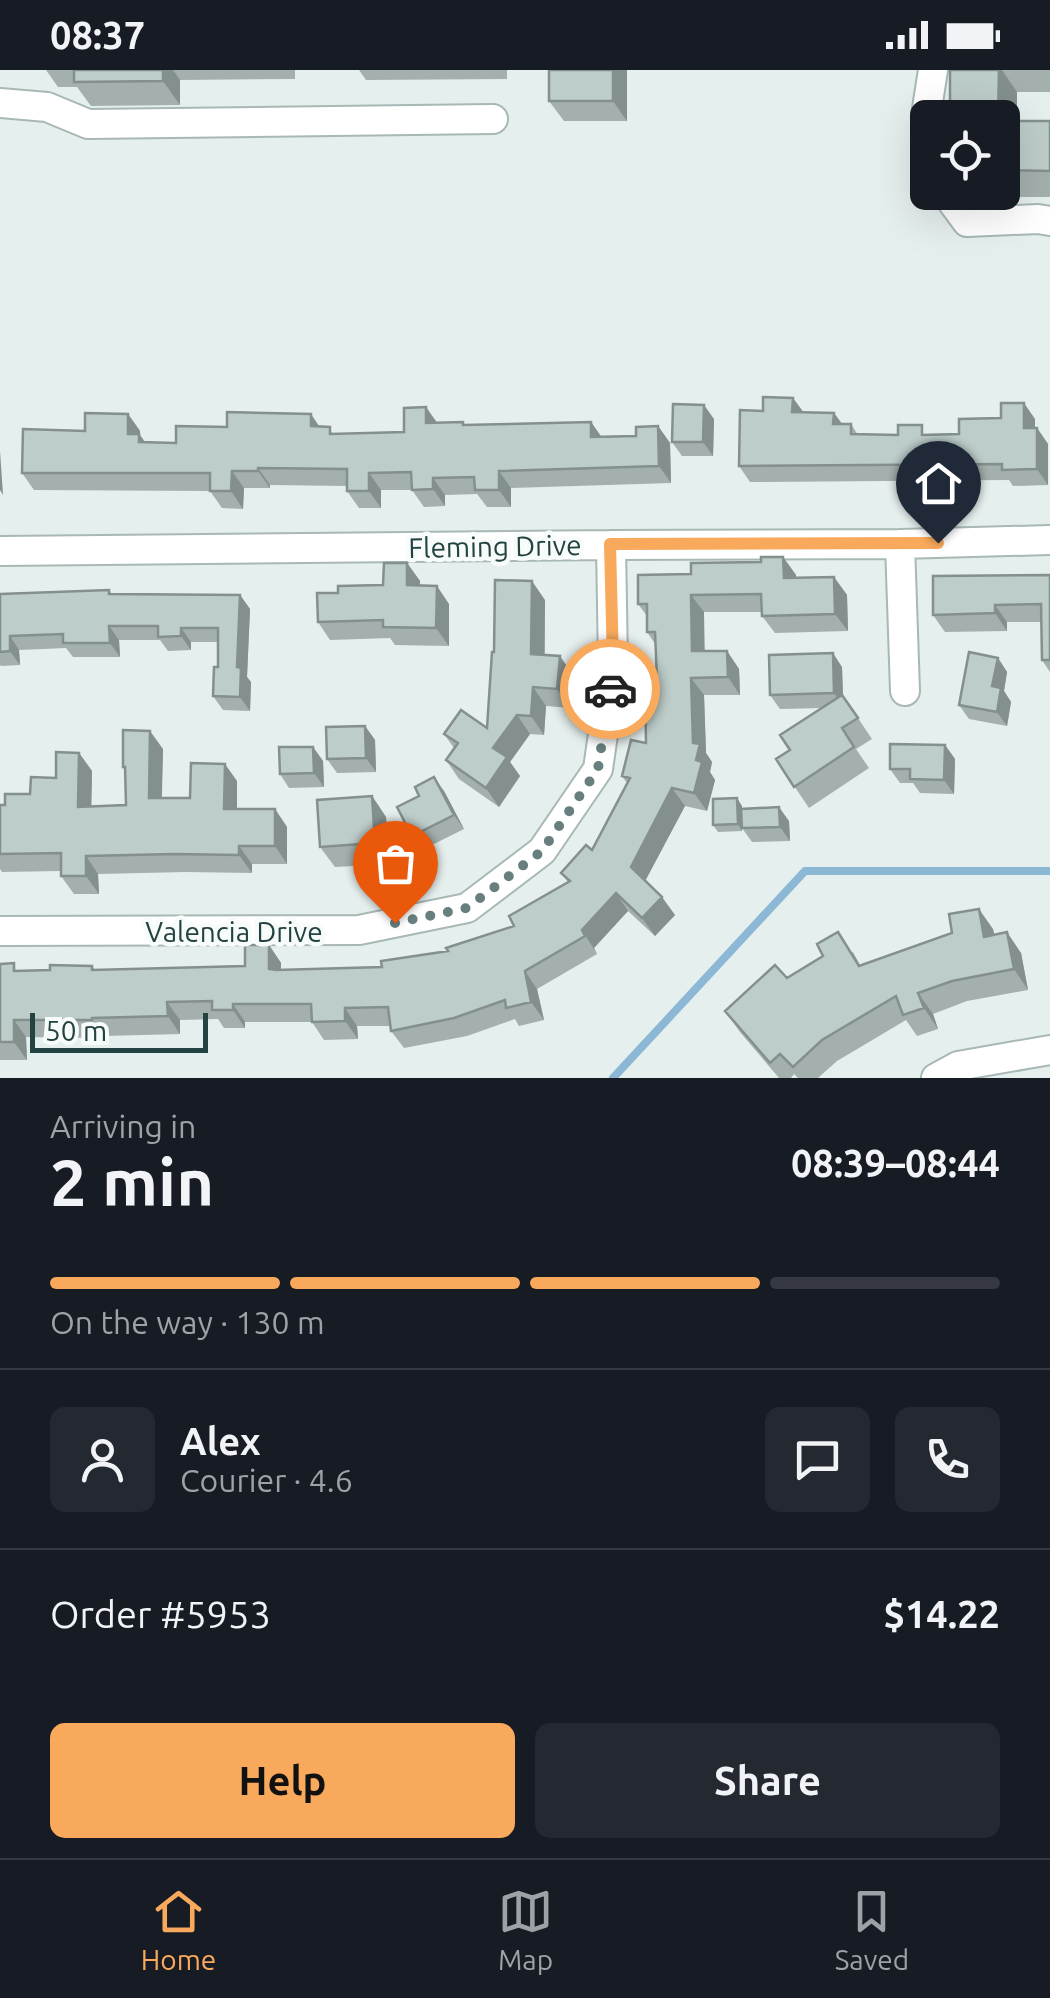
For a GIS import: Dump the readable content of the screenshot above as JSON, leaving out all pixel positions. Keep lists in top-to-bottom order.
{
  "streets": {
    "street": ["Fleming Drive", "Valencia Drive"]
  },
  "crossings": [
    ["Fleming Drive", "Valencia Drive"]
  ],
  "scale_bar": "50 m",
  "page": {
    "status": "08:37",
    "scale": "50 m",
    "heading": ["2 min", "Arriving in", "08:39–08:44"],
    "panel": [
      "Alex",
      "Courier · 4.6",
      "Order #5953",
      "$14.22"
    ],
    "bar": "On the way · 130 m",
    "buttons": ["Help", "Share"],
    "tabs": ["Home", "Map", "Saved"]
  }
}
